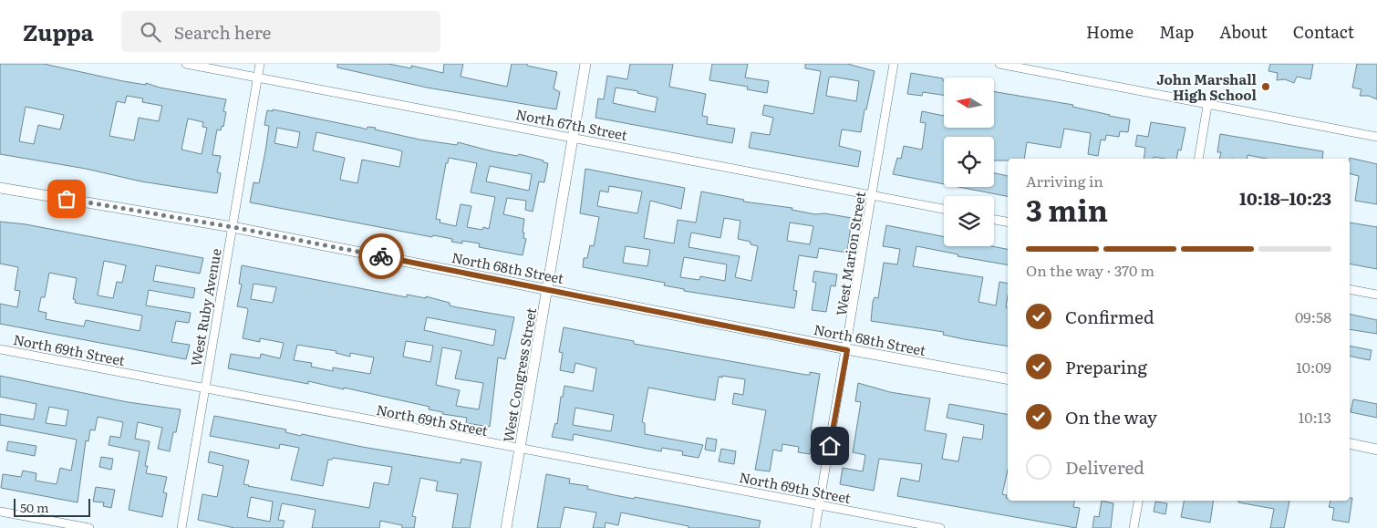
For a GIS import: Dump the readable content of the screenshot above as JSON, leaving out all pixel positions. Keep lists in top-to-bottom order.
{
  "streets": {
    "street": [
      "North 67th Street",
      "West Marion Street",
      "North 68th Street",
      "West Ruby Avenue",
      "North 69th Street",
      "West Congress Street"
    ]
  },
  "crossings": [
    ["North 67th Street", "West Marion Street"],
    ["North 67th Street", "West Ruby Avenue"],
    ["North 67th Street", "West Congress Street"],
    ["West Marion Street", "North 68th Street"],
    ["West Marion Street", "North 69th Street"],
    ["North 68th Street", "West Ruby Avenue"],
    ["North 68th Street", "West Congress Street"],
    ["West Ruby Avenue", "North 69th Street"],
    ["North 69th Street", "West Congress Street"]
  ],
  "places": ["John Marshall High School"],
  "scale_bar": "50 m",
  "north": "left",
  "page": {
    "header": "Zuppa",
    "search": "Search here",
    "nav": [
      "Home",
      "Map",
      "About",
      "Contact"
    ],
    "heading": ["3 min", "Arriving in", "10:18–10:23"],
    "bar": "On the way · 370 m",
    "list": [
      ["Confirmed", "09:58"],
      ["Preparing", "10:09"],
      ["On the way", "10:13"],
      "Delivered"
    ],
    "scale": "50 m"
  }
}
